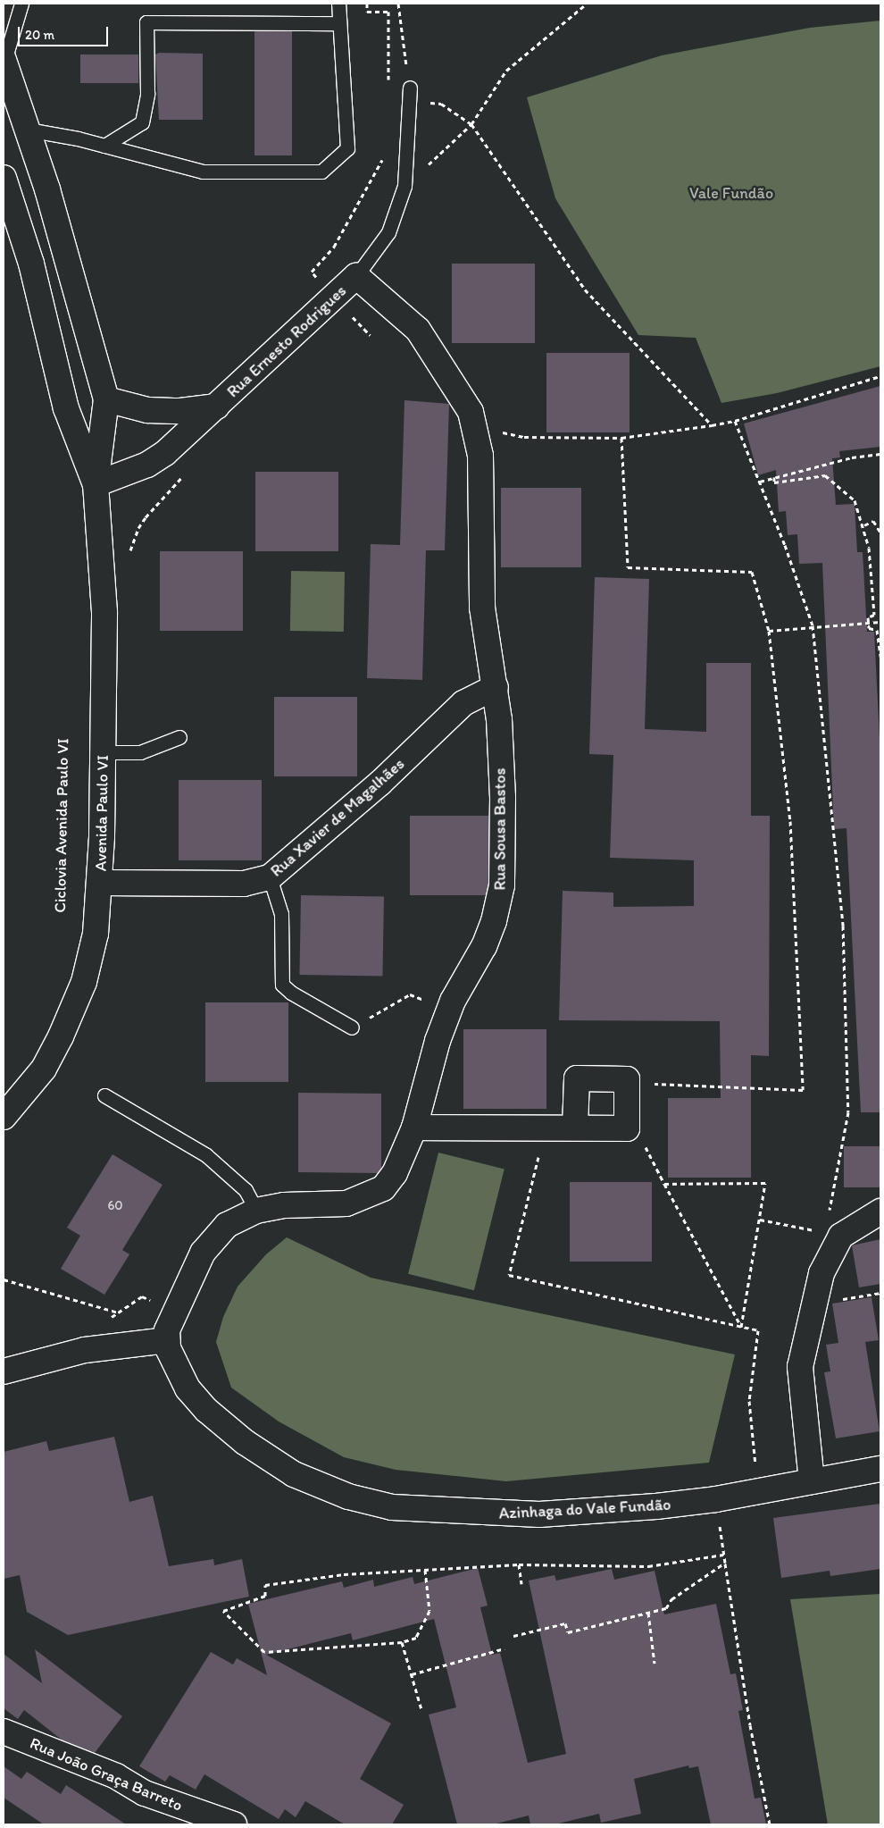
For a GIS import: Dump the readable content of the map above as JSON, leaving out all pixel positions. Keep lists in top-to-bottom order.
{
  "streets": {
    "main road": [
      "Rua Ernesto Rodrigues",
      "Avenida Paulo VI",
      "Rua Xavier de Magalhães",
      "Rua Sousa Bastos",
      "Azinhaga do Vale Fundão",
      "Rua João Graça Barreto"
    ]
  },
  "crossings": [
    ["Rua Ernesto Rodrigues", "Avenida Paulo VI"],
    ["Rua Ernesto Rodrigues", "Rua Sousa Bastos"],
    ["Avenida Paulo VI", "Rua Xavier de Magalhães"],
    ["Rua Xavier de Magalhães", "Rua Sousa Bastos"],
    ["Rua Sousa Bastos", "Azinhaga do Vale Fundão"]
  ],
  "parks": ["Vale Fundão"],
  "house_numbers": ["60"],
  "scale_bar": "20 m"
}
